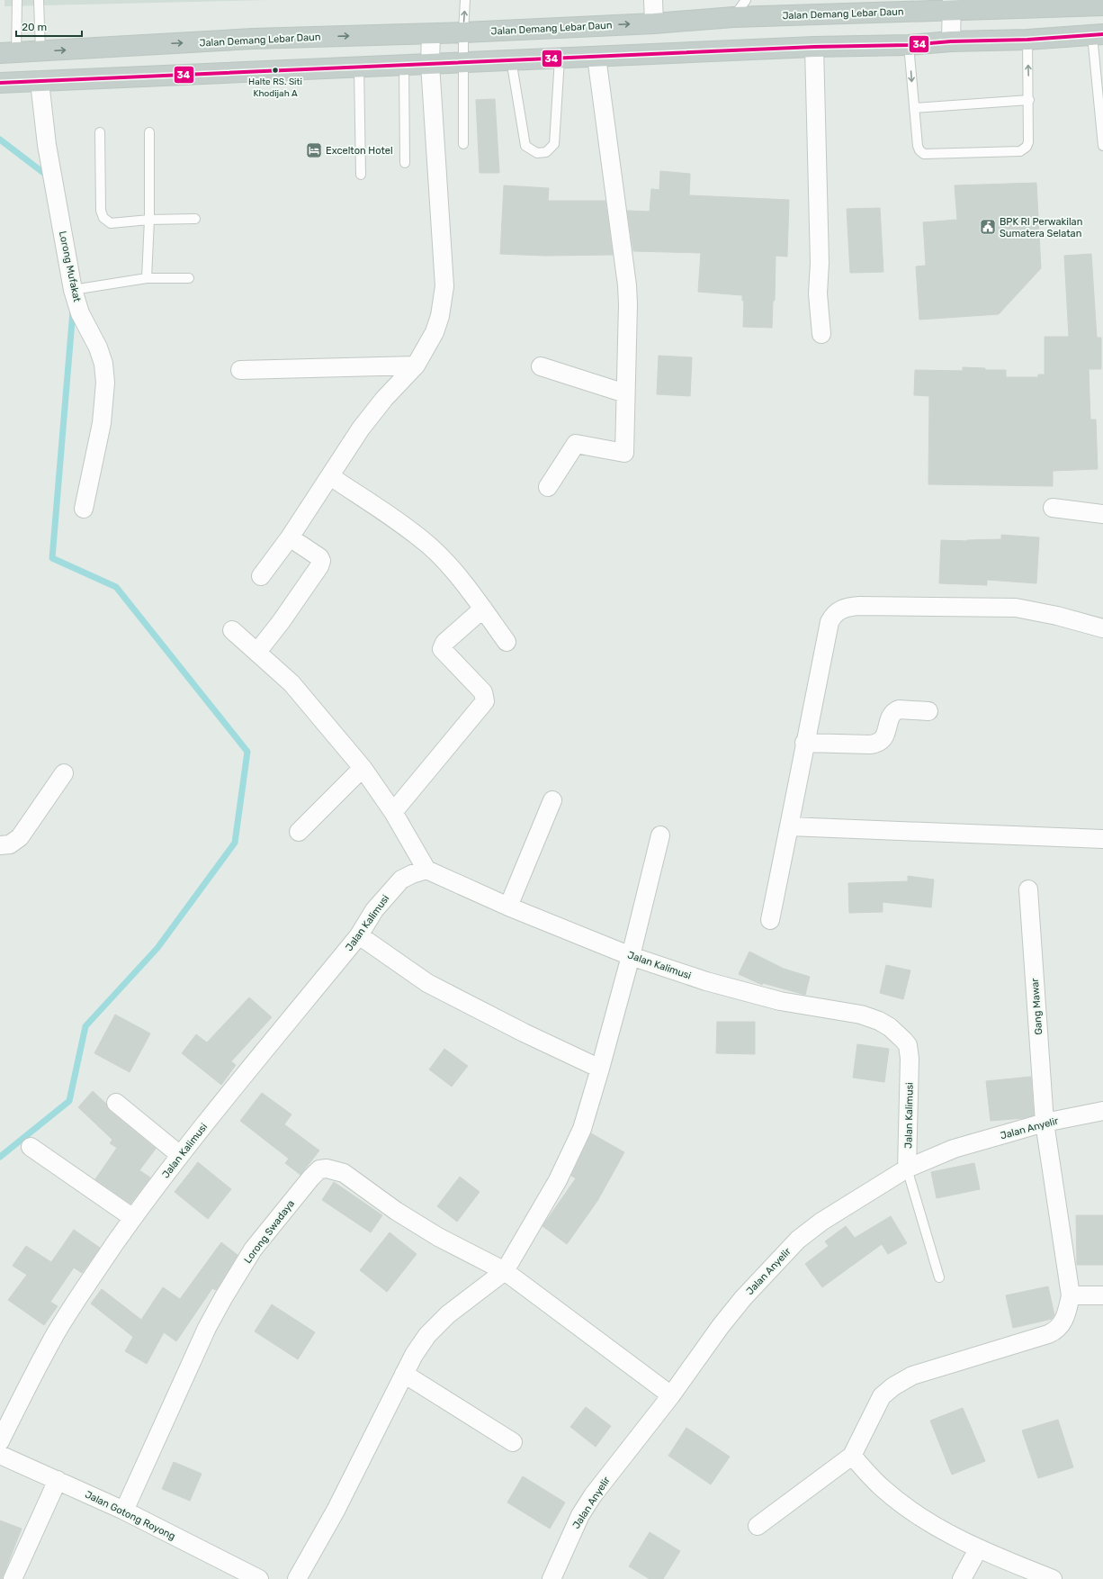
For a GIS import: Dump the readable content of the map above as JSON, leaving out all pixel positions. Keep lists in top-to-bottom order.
{
  "streets": {
    "highway": ["Jalan Demang Lebar Daun"],
    "street": [
      "Lorong Mufakat",
      "Jalan Kalimusi",
      "Gang Mawar",
      "Jalan Anyelir",
      "Lorong Swadaya",
      "Jalan Gotong Royong"
    ]
  },
  "crossings": [
    ["Jalan Kalimusi", "Jalan Anyelir"],
    ["Gang Mawar", "Jalan Anyelir"],
    ["Lorong Swadaya", "Jalan Gotong Royong"]
  ],
  "places": {
    "other": ["Halte RS. Siti Khodijah A"],
    "hotel": ["Excelton Hotel"],
    "public building": ["BPK RI Perwakilan Sumatera Selatan"]
  },
  "lines": ["transit line 34"],
  "scale_bar": "20 m"
}
